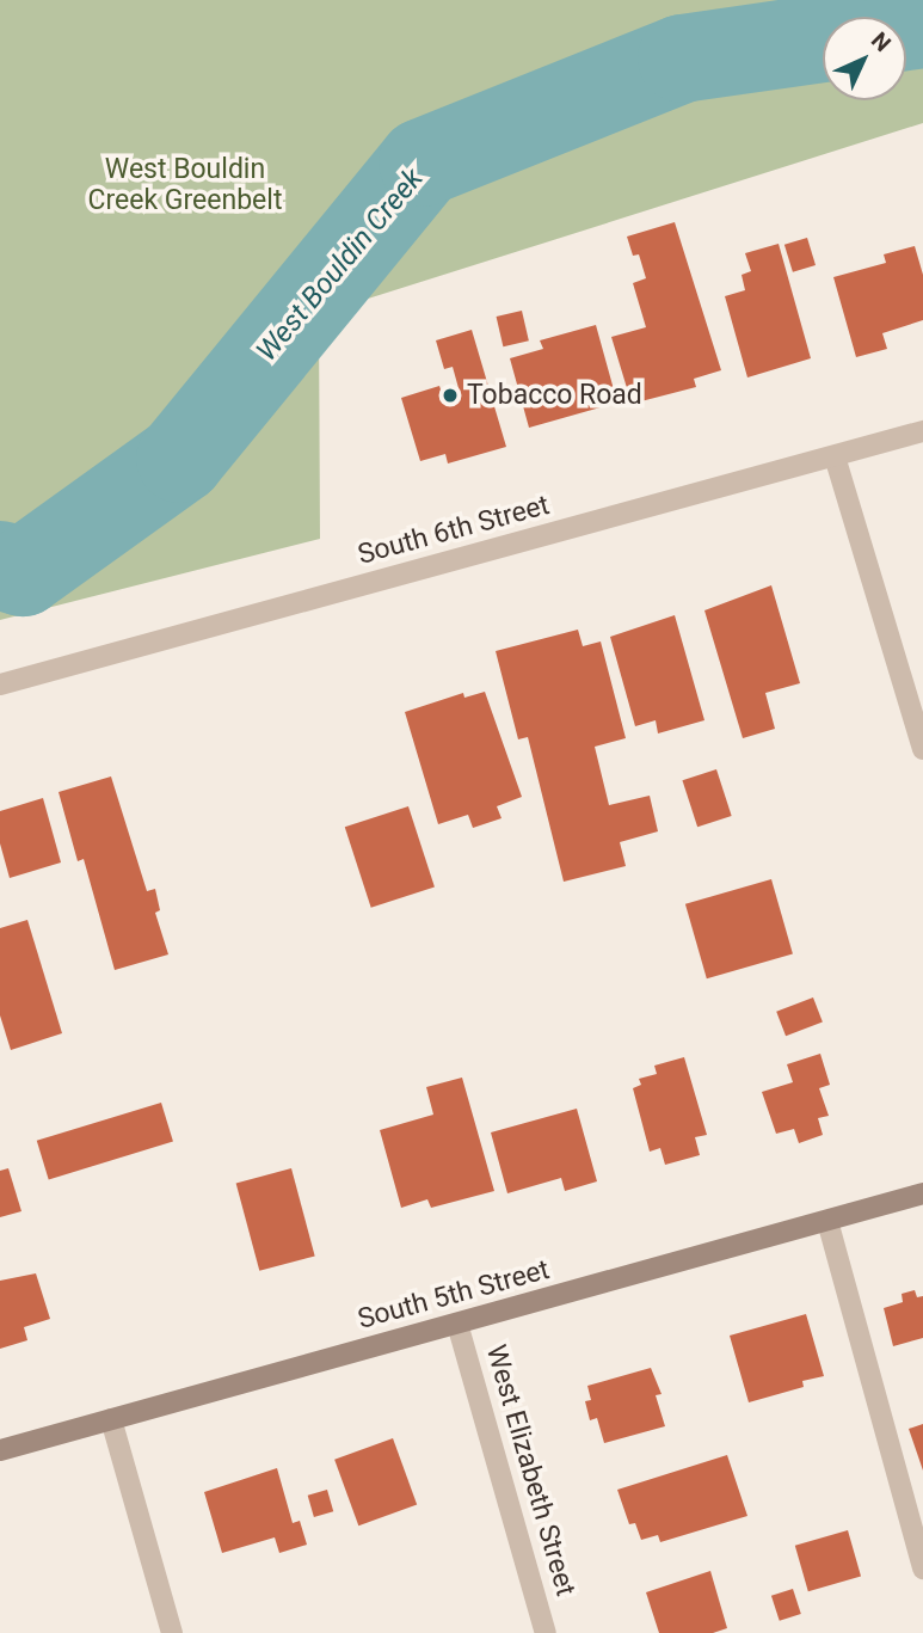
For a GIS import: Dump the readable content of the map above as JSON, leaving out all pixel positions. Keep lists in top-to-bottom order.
{
  "streets": {
    "street": ["South 6th Street", "South 5th Street", "West Elizabeth Street"]
  },
  "crossings": [
    ["South 5th Street", "West Elizabeth Street"]
  ],
  "water": ["West Bouldin Creek"],
  "parks": ["West Bouldin Creek Greenbelt"],
  "places": ["Tobacco Road"],
  "north": "top right"
}
